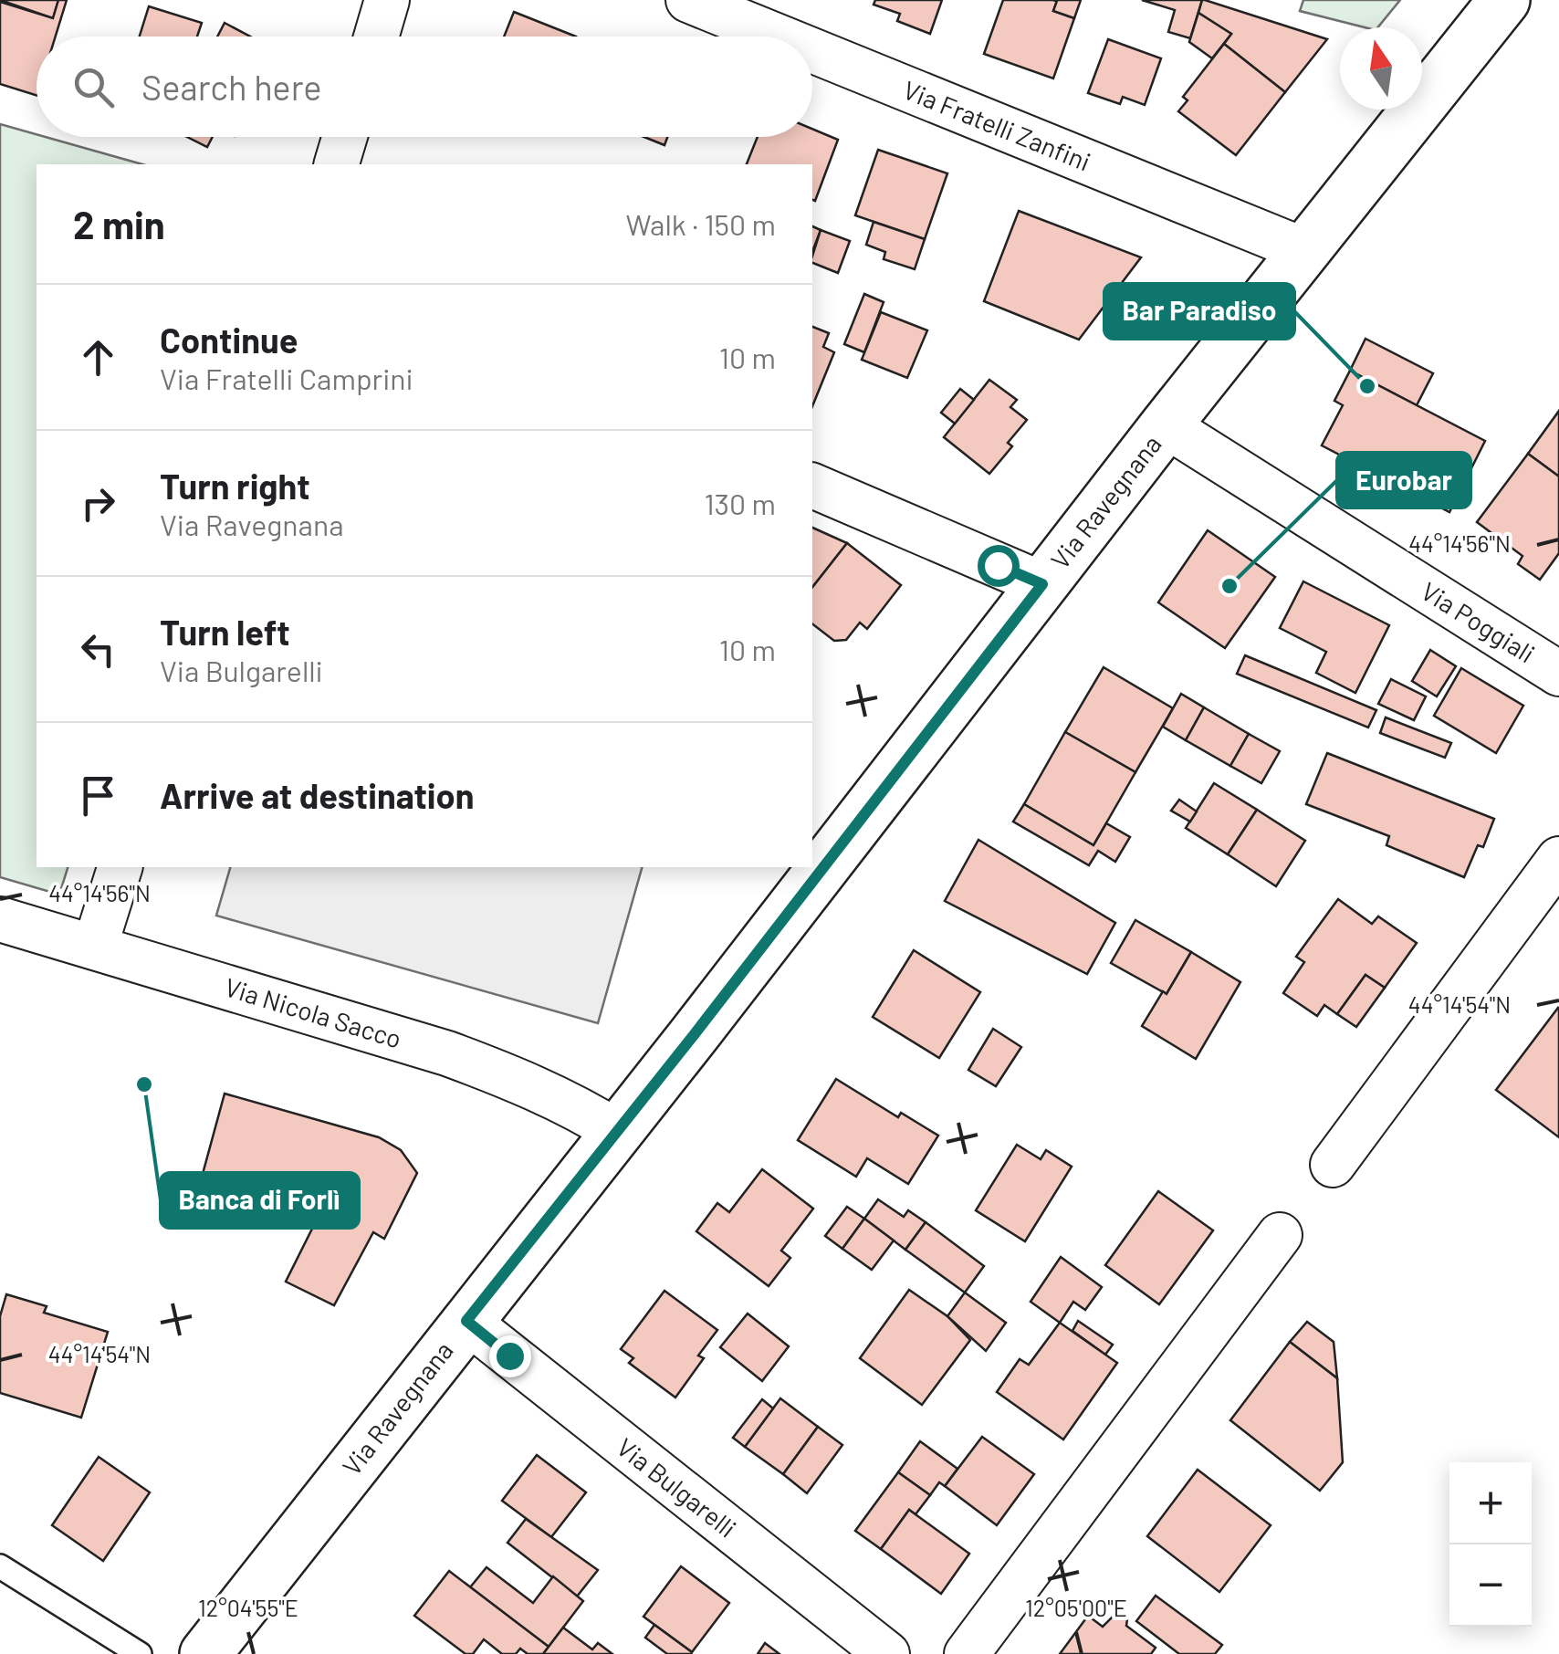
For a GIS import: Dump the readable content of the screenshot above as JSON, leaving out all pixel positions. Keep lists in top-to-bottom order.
{
  "streets": {
    "main road": ["Via Ravegnana"],
    "street": [
      "Via Fratelli Zanfini",
      "Via Poggiali",
      "Via Nicola Sacco",
      "Via Bulgarelli"
    ]
  },
  "crossings": [
    ["Via Fratelli Zanfini", "Via Ravegnana"],
    ["Via Ravegnana", "Via Poggiali"],
    ["Via Ravegnana", "Via Nicola Sacco"],
    ["Via Ravegnana", "Via Bulgarelli"]
  ],
  "places": ["Bar Paradiso", "Eurobar", "Banca di Forlì"],
  "north": "top",
  "page": {
    "search": "Search here",
    "heading": ["2 min", "Walk · 150 m"],
    "list": [
      ["Continue", "Via Fratelli Camprini", "10 m"],
      ["Turn right", "Via Ravegnana", "130 m"],
      ["Turn left", "Via Bulgarelli", "10 m"],
      "Arrive at destination"
    ],
    "map_buttons": ["+", "−"]
  },
  "coordinates": [
    "44°14'56\"N",
    "44°14'54\"N",
    "12°04'55\"E",
    "12°05'00\"E"
  ]
}
